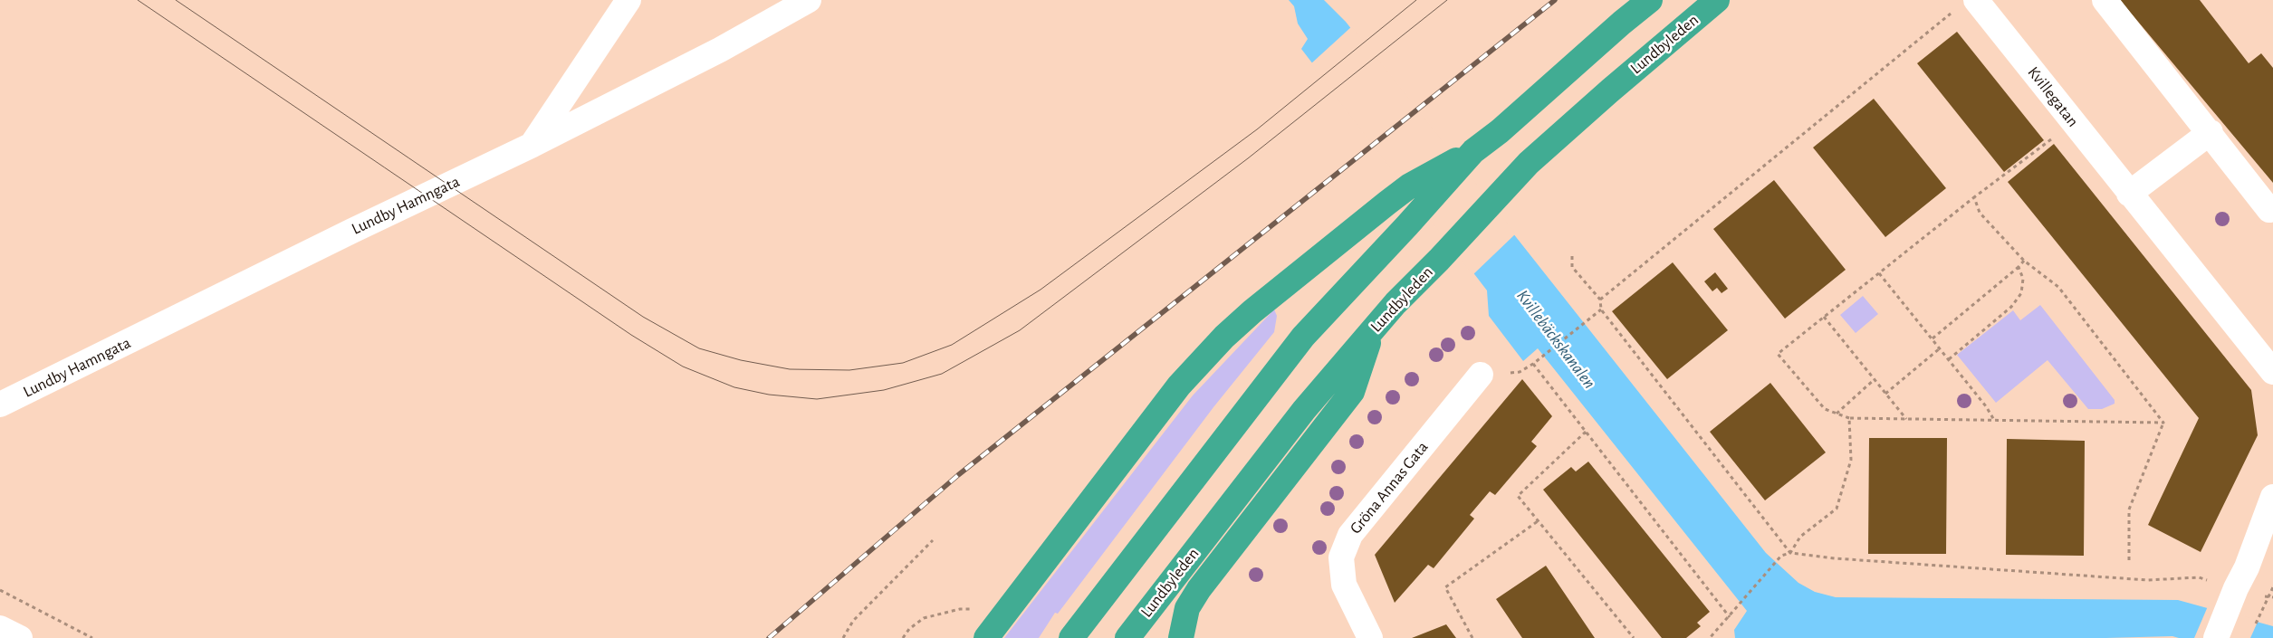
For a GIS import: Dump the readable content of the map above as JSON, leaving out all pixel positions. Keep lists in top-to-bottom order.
{
  "streets": {
    "highway": ["Lundbyleden"],
    "street": ["Kvillegatan", "Lundby Hamngata", "Gröna Annas Gata"]
  },
  "water": ["Kvillebäckskanalen"]
}
